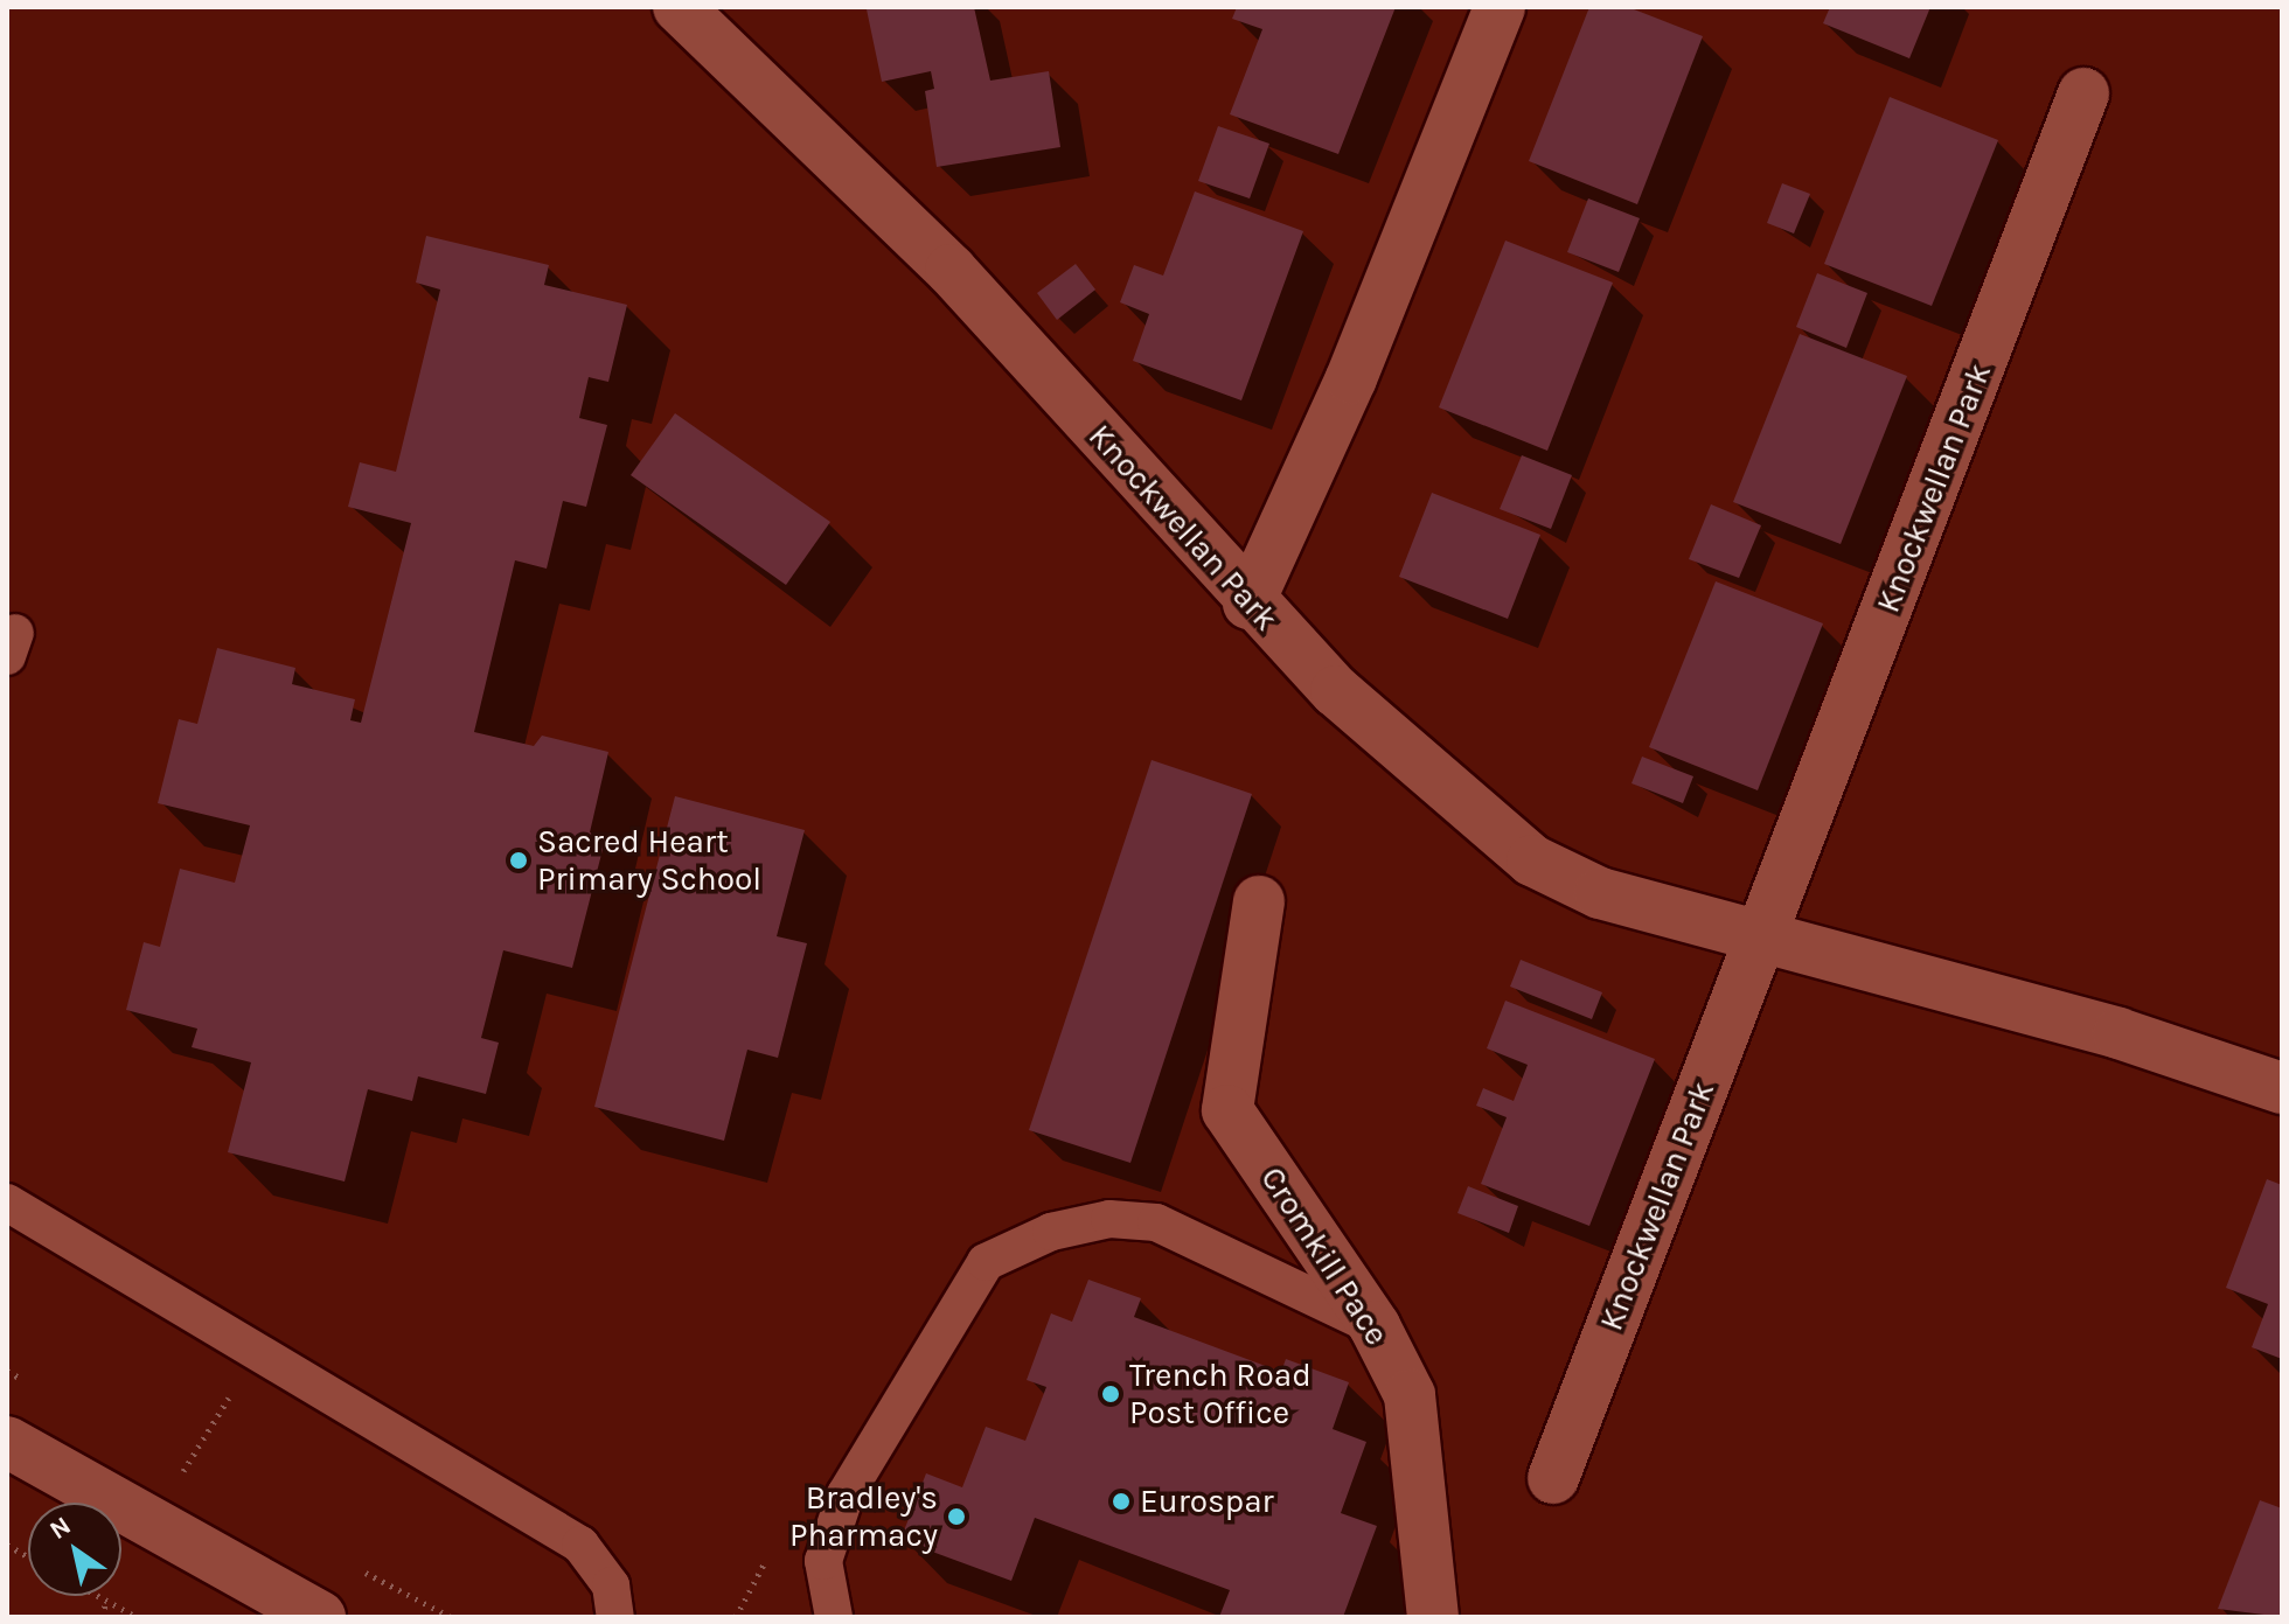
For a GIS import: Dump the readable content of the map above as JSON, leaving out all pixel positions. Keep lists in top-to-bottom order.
{
  "streets": {
    "street": ["Knockwellan Park", "Cromkill Pace"]
  },
  "places": [
    "Sacred Heart Primary School",
    "Trench Road Post Office",
    "Eurospar",
    "Bradley's Pharmacy"
  ],
  "north": "top left"
}
